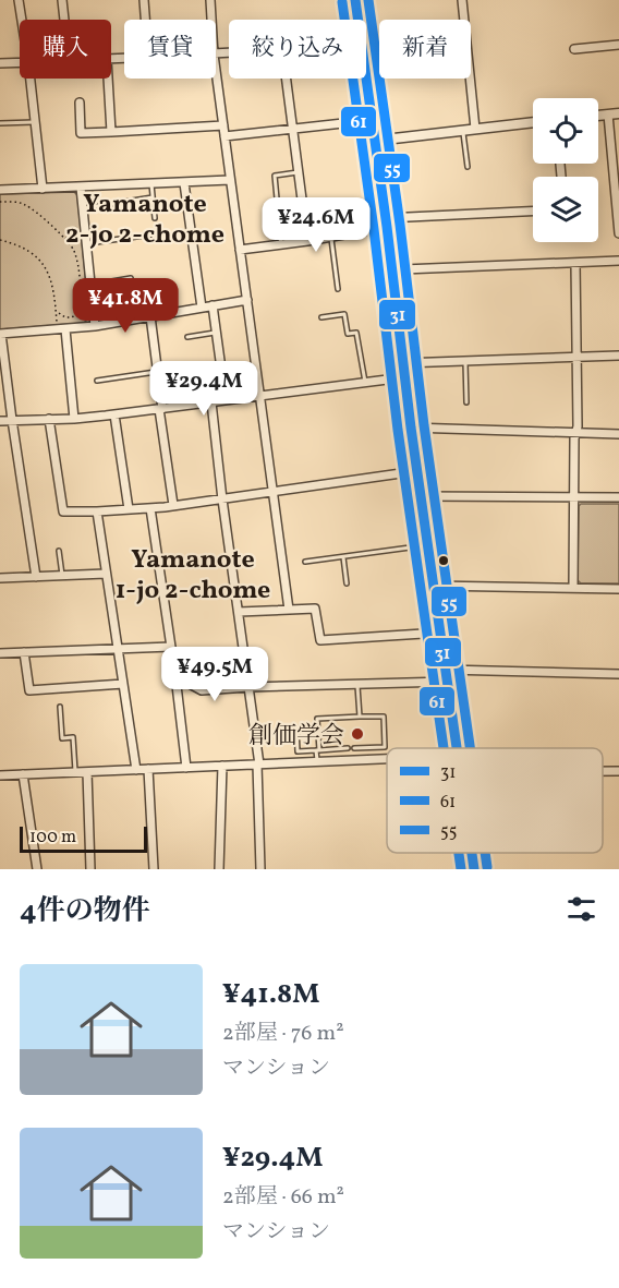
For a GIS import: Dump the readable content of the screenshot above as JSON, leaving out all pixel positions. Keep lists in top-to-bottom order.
{
  "districts": ["Yamanote 2-jo 2-chome", "Yamanote 1-jo 2-chome"],
  "places": ["創価学会"],
  "lines": ["transit line 31", "transit line 55", "transit line 61"],
  "legend": ["31", "61", "55"],
  "scale_bar": "100 m",
  "page": {
    "chip": [
      "購入",
      "賃貸",
      "絞り込み",
      "新着"
    ],
    "price": [
      "¥24.6M",
      "¥41.8M",
      "¥29.4M",
      "¥49.5M"
    ],
    "scale": "100 m",
    "heading": "4件の物件",
    "list": [
      {
        "name": "¥41.8M",
        "note": "2部屋 · 76 m² · マンション"
      },
      {
        "name": "¥29.4M",
        "note": "2部屋 · 66 m² · マンション"
      }
    ]
  }
}
